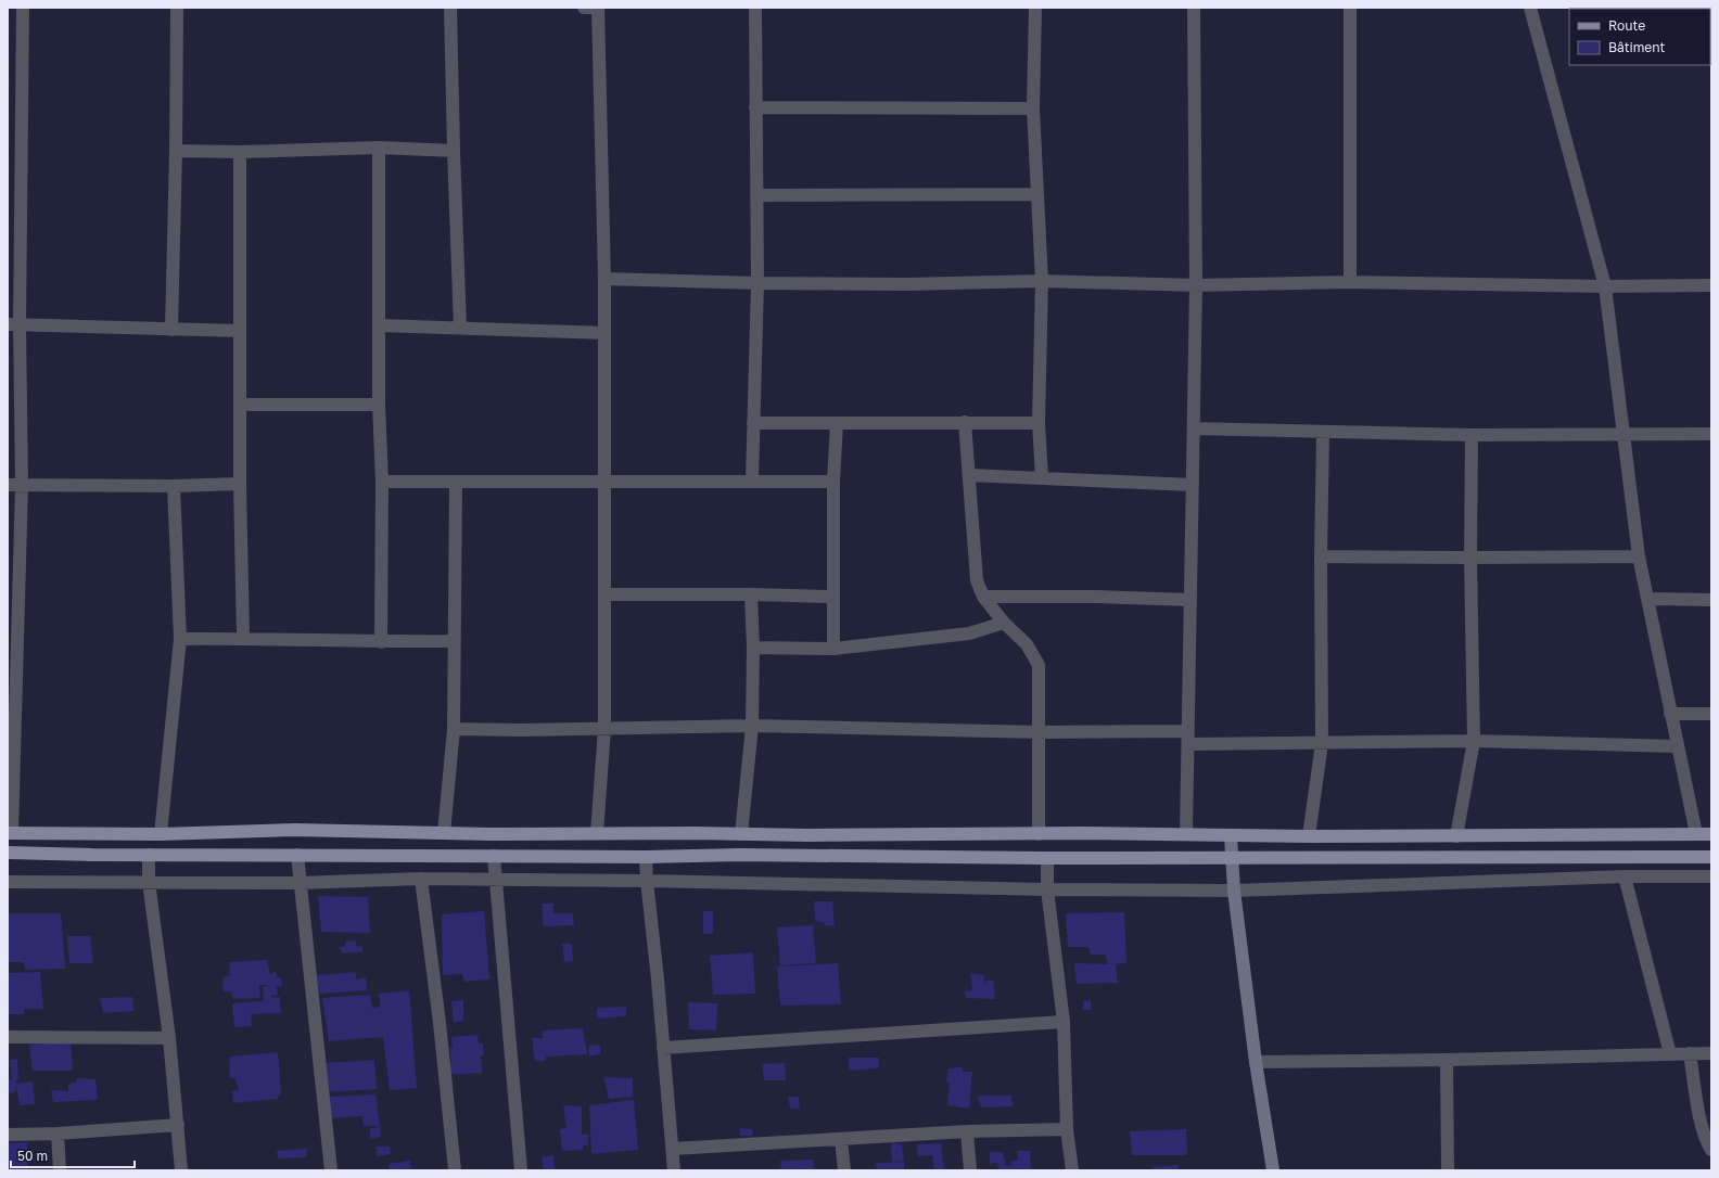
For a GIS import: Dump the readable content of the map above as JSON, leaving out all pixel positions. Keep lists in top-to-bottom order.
{
  "legend": ["Route", "Bâtiment"],
  "scale_bar": "50 m"
}
